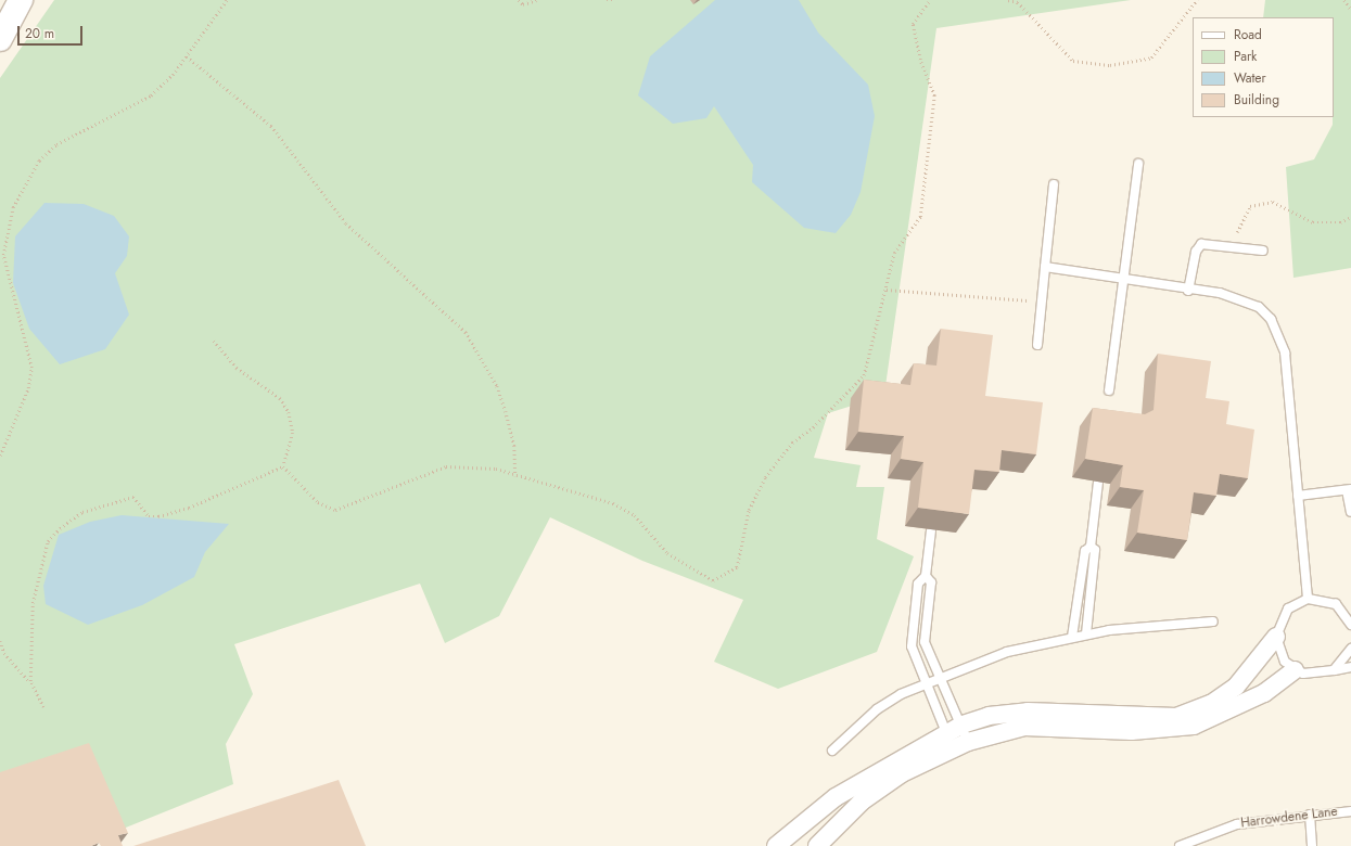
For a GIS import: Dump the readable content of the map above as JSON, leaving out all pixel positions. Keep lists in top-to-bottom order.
{
  "streets": {
    "lane": ["Harrowdene Lane"]
  },
  "legend": [
    "Road",
    "Park",
    "Water",
    "Building"
  ],
  "scale_bar": "20 m"
}
